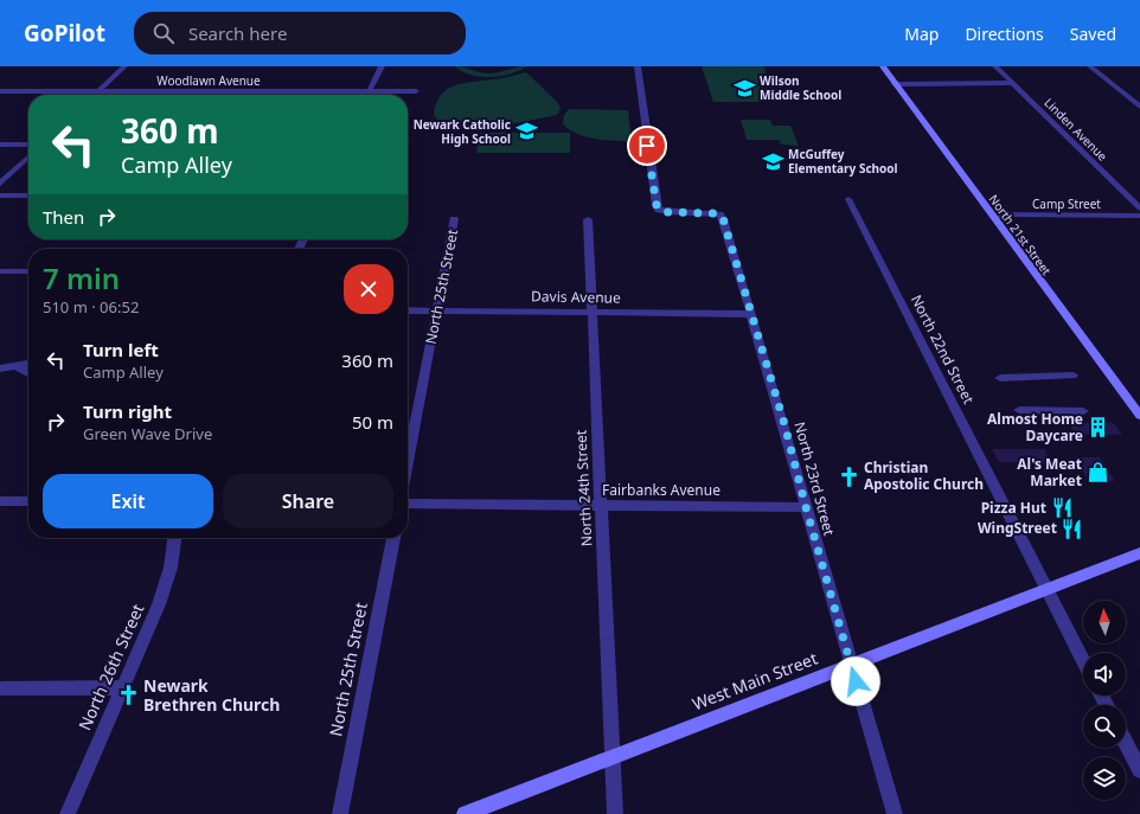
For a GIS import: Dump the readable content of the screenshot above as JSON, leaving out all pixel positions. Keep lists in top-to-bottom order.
{
  "streets": {
    "main road": ["North 21st Street", "West Main Street"],
    "street": [
      "Woodlawn Avenue",
      "Linden Avenue",
      "Camp Street",
      "North 25th Street",
      "Davis Avenue",
      "North 22nd Street",
      "North 23rd Street",
      "North 24th Street",
      "Fairbanks Avenue",
      "North 26th Street"
    ]
  },
  "crossings": [
    ["Camp Street", "North 21st Street"],
    ["North 25th Street", "Davis Avenue"],
    ["Davis Avenue", "North 23rd Street"],
    ["Davis Avenue", "North 24th Street"],
    ["North 22nd Street", "West Main Street"],
    ["North 23rd Street", "Fairbanks Avenue"],
    ["North 23rd Street", "West Main Street"],
    ["North 24th Street", "Fairbanks Avenue"],
    ["North 24th Street", "West Main Street"]
  ],
  "places": {
    "school or university": ["Wilson Middle School", "Newark Catholic High School", "McGuffey Elementary School"],
    "building": ["Almost Home Daycare"],
    "shop": ["Al's Meat Market"],
    "church": ["Christian Apostolic Church", "Newark Brethren Church"],
    "restaurant": ["Pizza Hut", "WingStreet"]
  },
  "north": "top",
  "page": {
    "header": "GoPilot",
    "search": "Search here",
    "nav": ["Map", "Directions", "Saved"],
    "turn": ["360 m", "Camp Alley"],
    "then": "Then",
    "heading": ["7 min", "510 m · 06:52"],
    "list": [
      {
        "name": "Turn left",
        "note": "Camp Alley",
        "value": "360 m"
      },
      {
        "name": "Turn right",
        "note": "Green Wave Drive",
        "value": "50 m"
      }
    ],
    "buttons": ["Exit", "Share"]
  }
}
